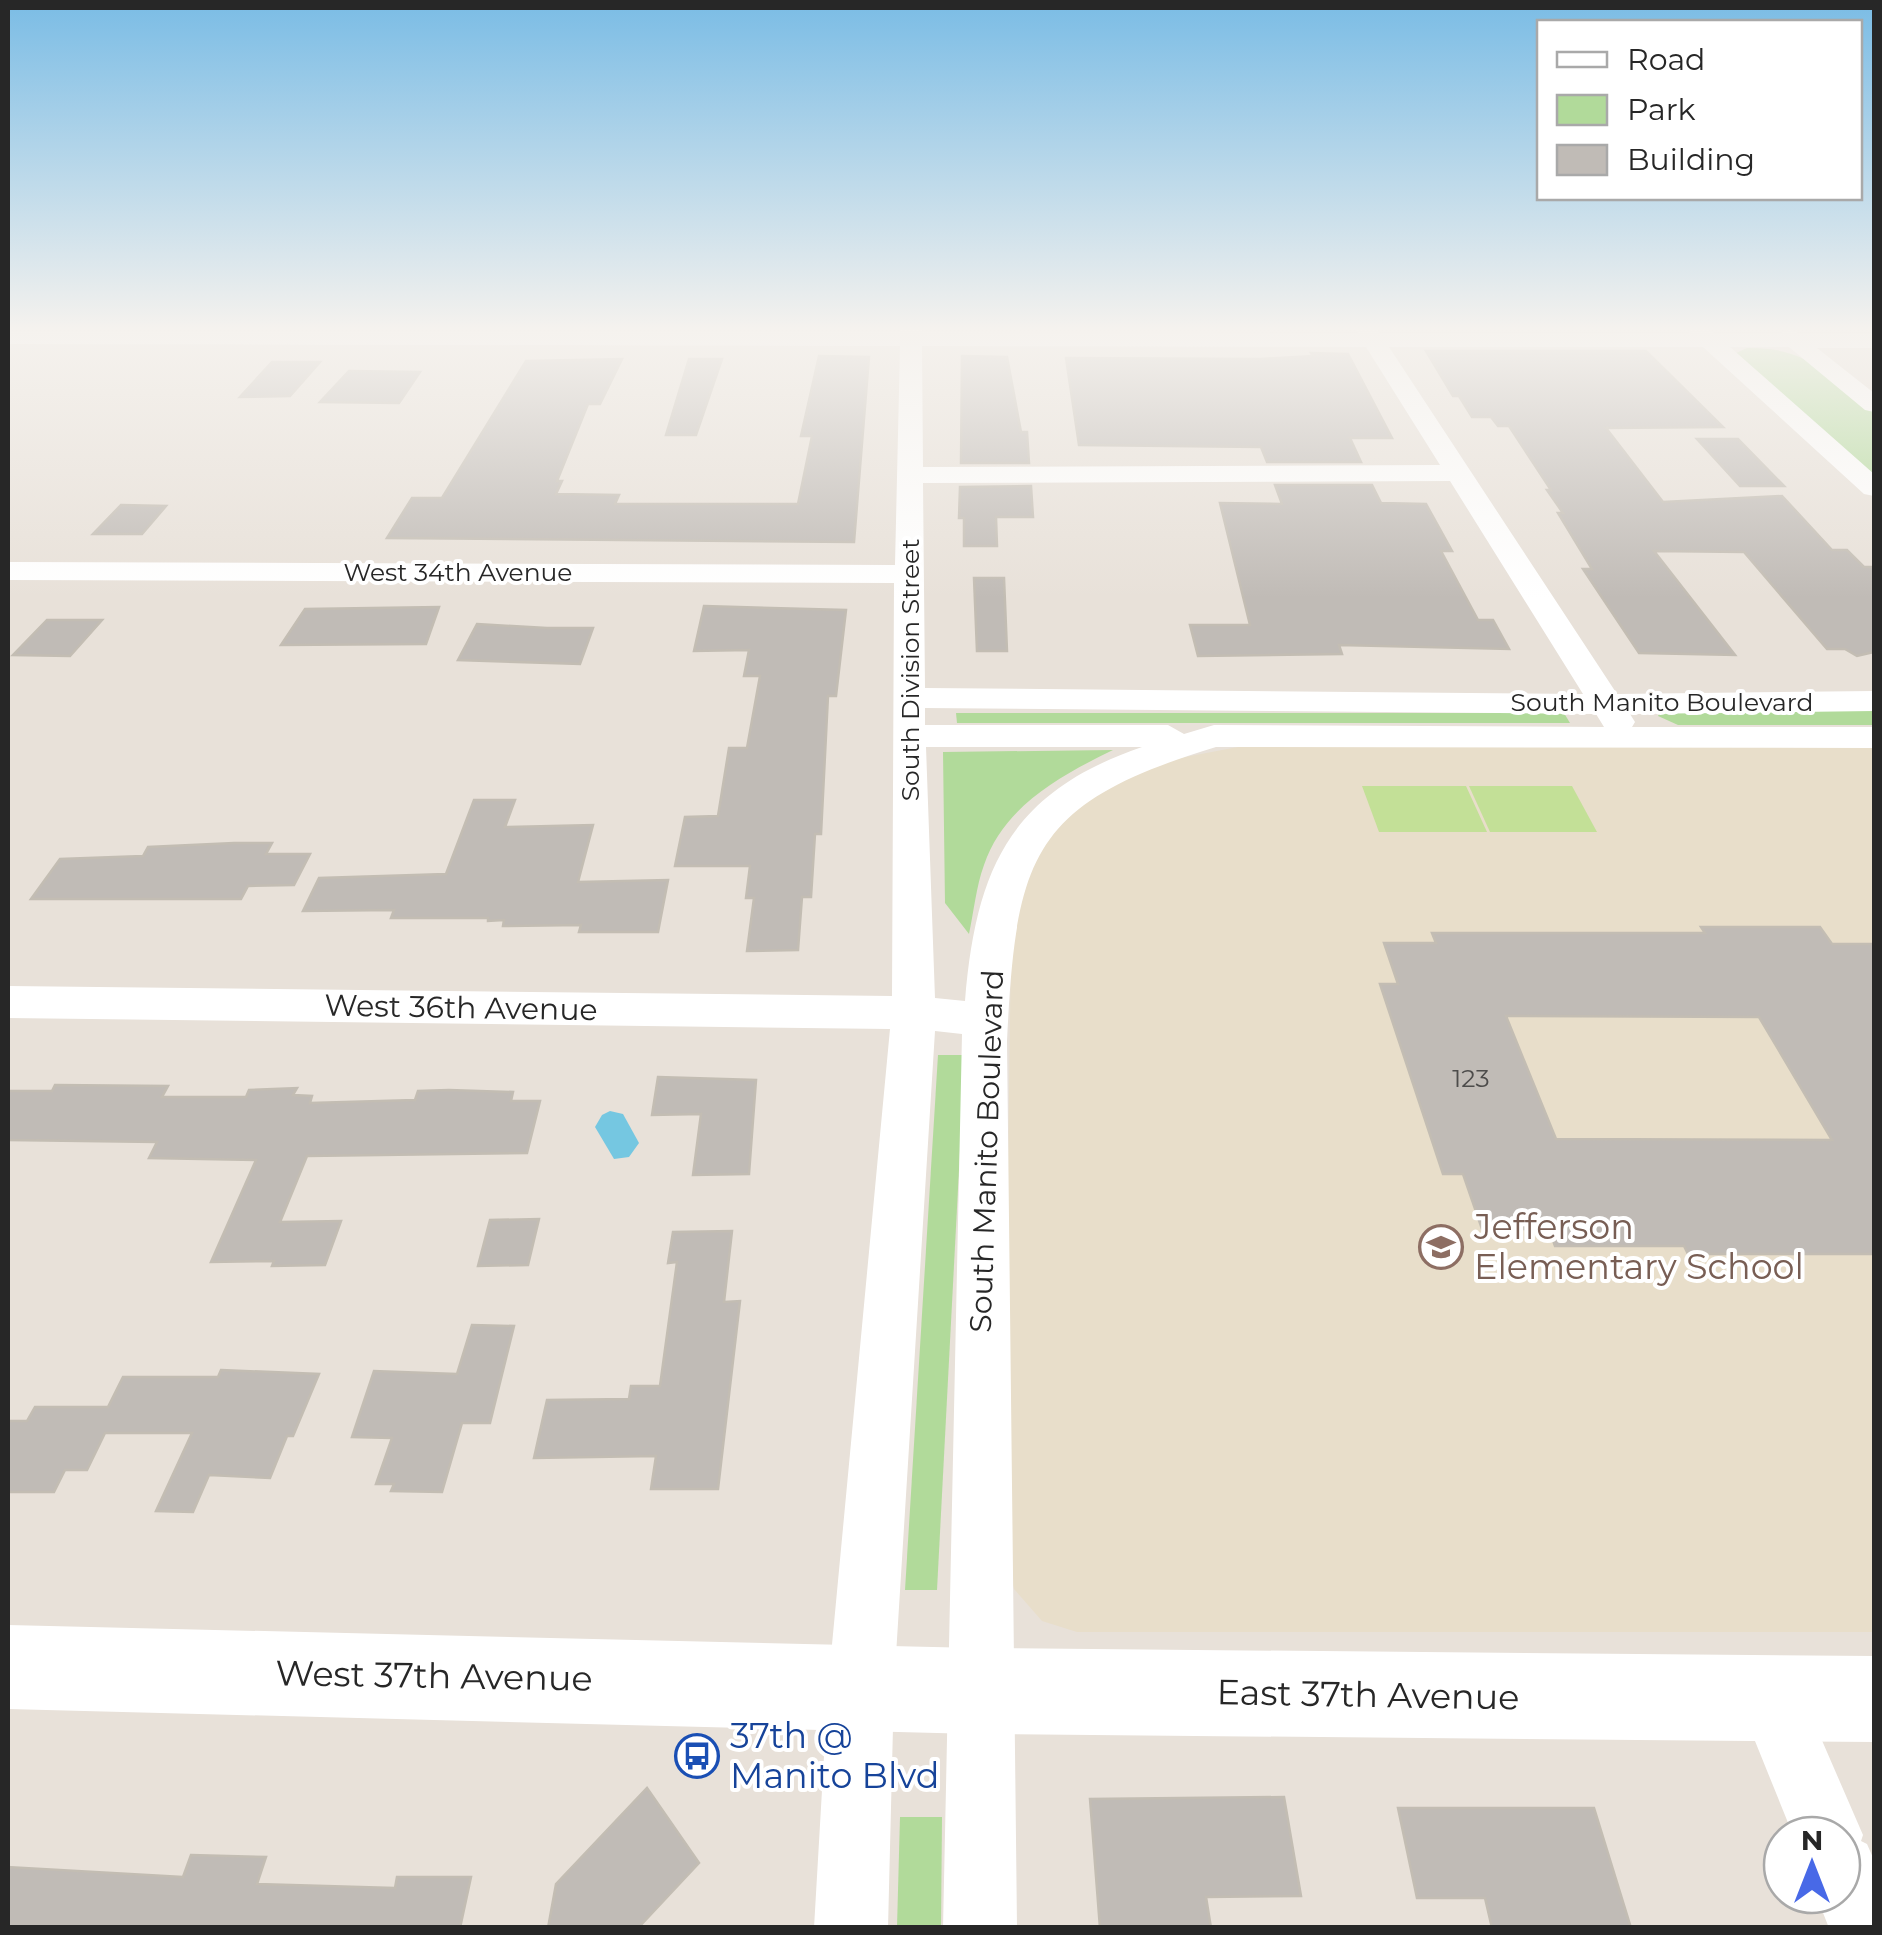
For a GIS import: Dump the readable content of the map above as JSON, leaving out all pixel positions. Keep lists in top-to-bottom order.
{
  "streets": {
    "street": [
      "West 34th Avenue",
      "South Division Street",
      "South Manito Boulevard",
      "West 36th Avenue",
      "West 37th Avenue",
      "East 37th Avenue"
    ]
  },
  "crossings": [
    ["West 34th Avenue", "South Division Street"],
    ["South Division Street", "South Manito Boulevard"],
    ["South Division Street", "West 36th Avenue"],
    ["South Manito Boulevard", "West 36th Avenue"],
    ["South Manito Boulevard", "East 37th Avenue"],
    ["West 37th Avenue", "East 37th Avenue"]
  ],
  "places": {
    "school or university": ["Jefferson Elementary School"],
    "bus stop": ["37th @ Manito Blvd"]
  },
  "house_numbers": ["123"],
  "legend": ["Road", "Park", "Building"],
  "north": "top"
}
